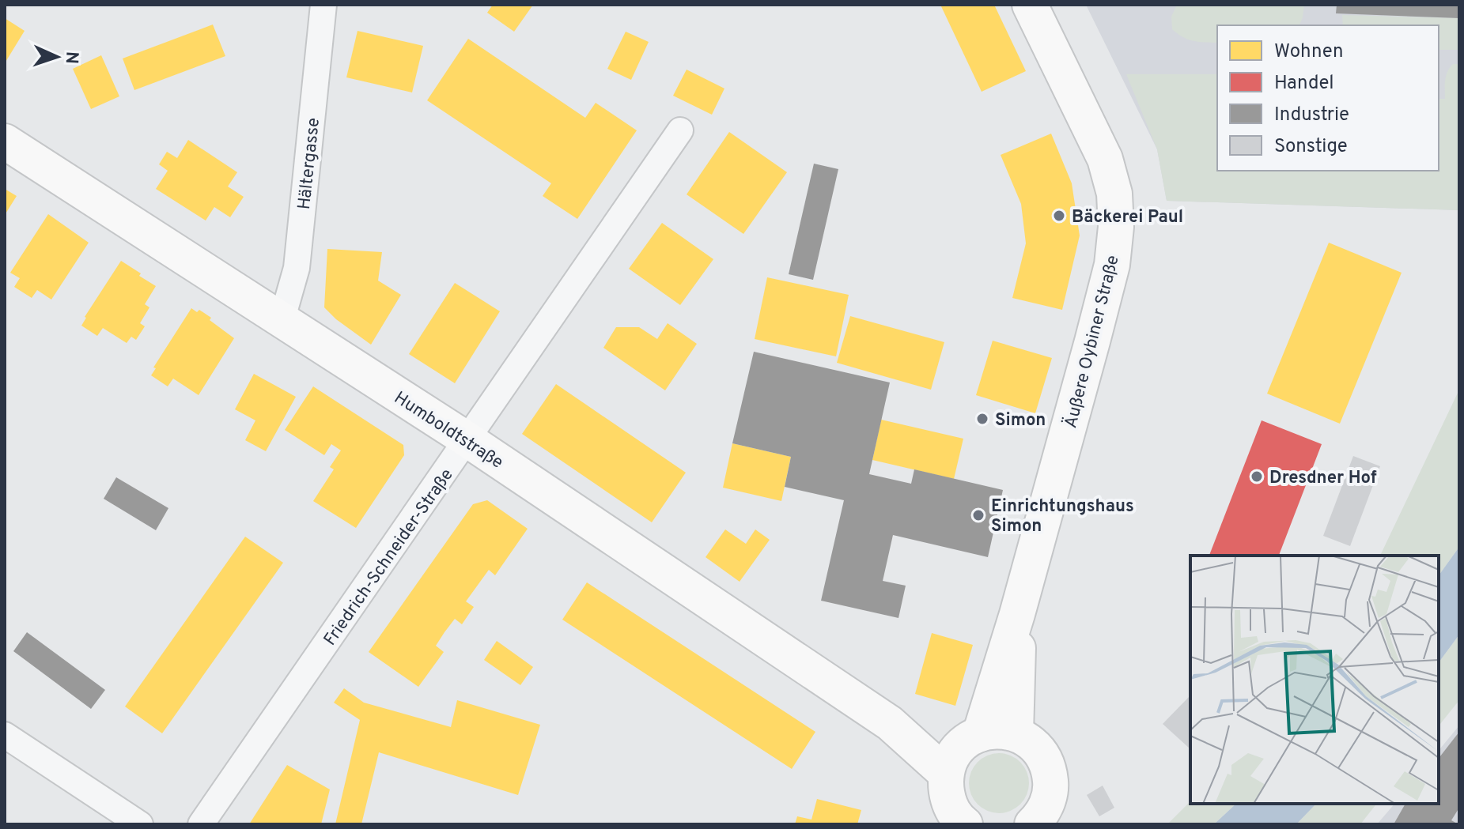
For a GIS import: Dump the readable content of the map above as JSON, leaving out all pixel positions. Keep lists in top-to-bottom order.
{
  "streets": {
    "main road": ["Äußere Oybiner Straße", "Humboldtstraße"],
    "street": ["Hältergasse", "Friedrich-Schneider-Straße"]
  },
  "crossings": [
    ["Hältergasse", "Humboldtstraße"],
    ["Äußere Oybiner Straße", "Humboldtstraße"],
    ["Humboldtstraße", "Friedrich-Schneider-Straße"]
  ],
  "places": [
    "Bäckerei Paul",
    "Simon",
    "Dresdner Hof",
    "Einrichtungshaus Simon"
  ],
  "legend": [
    "Wohnen",
    "Handel",
    "Industrie",
    "Sonstige"
  ],
  "north": "right"
}
